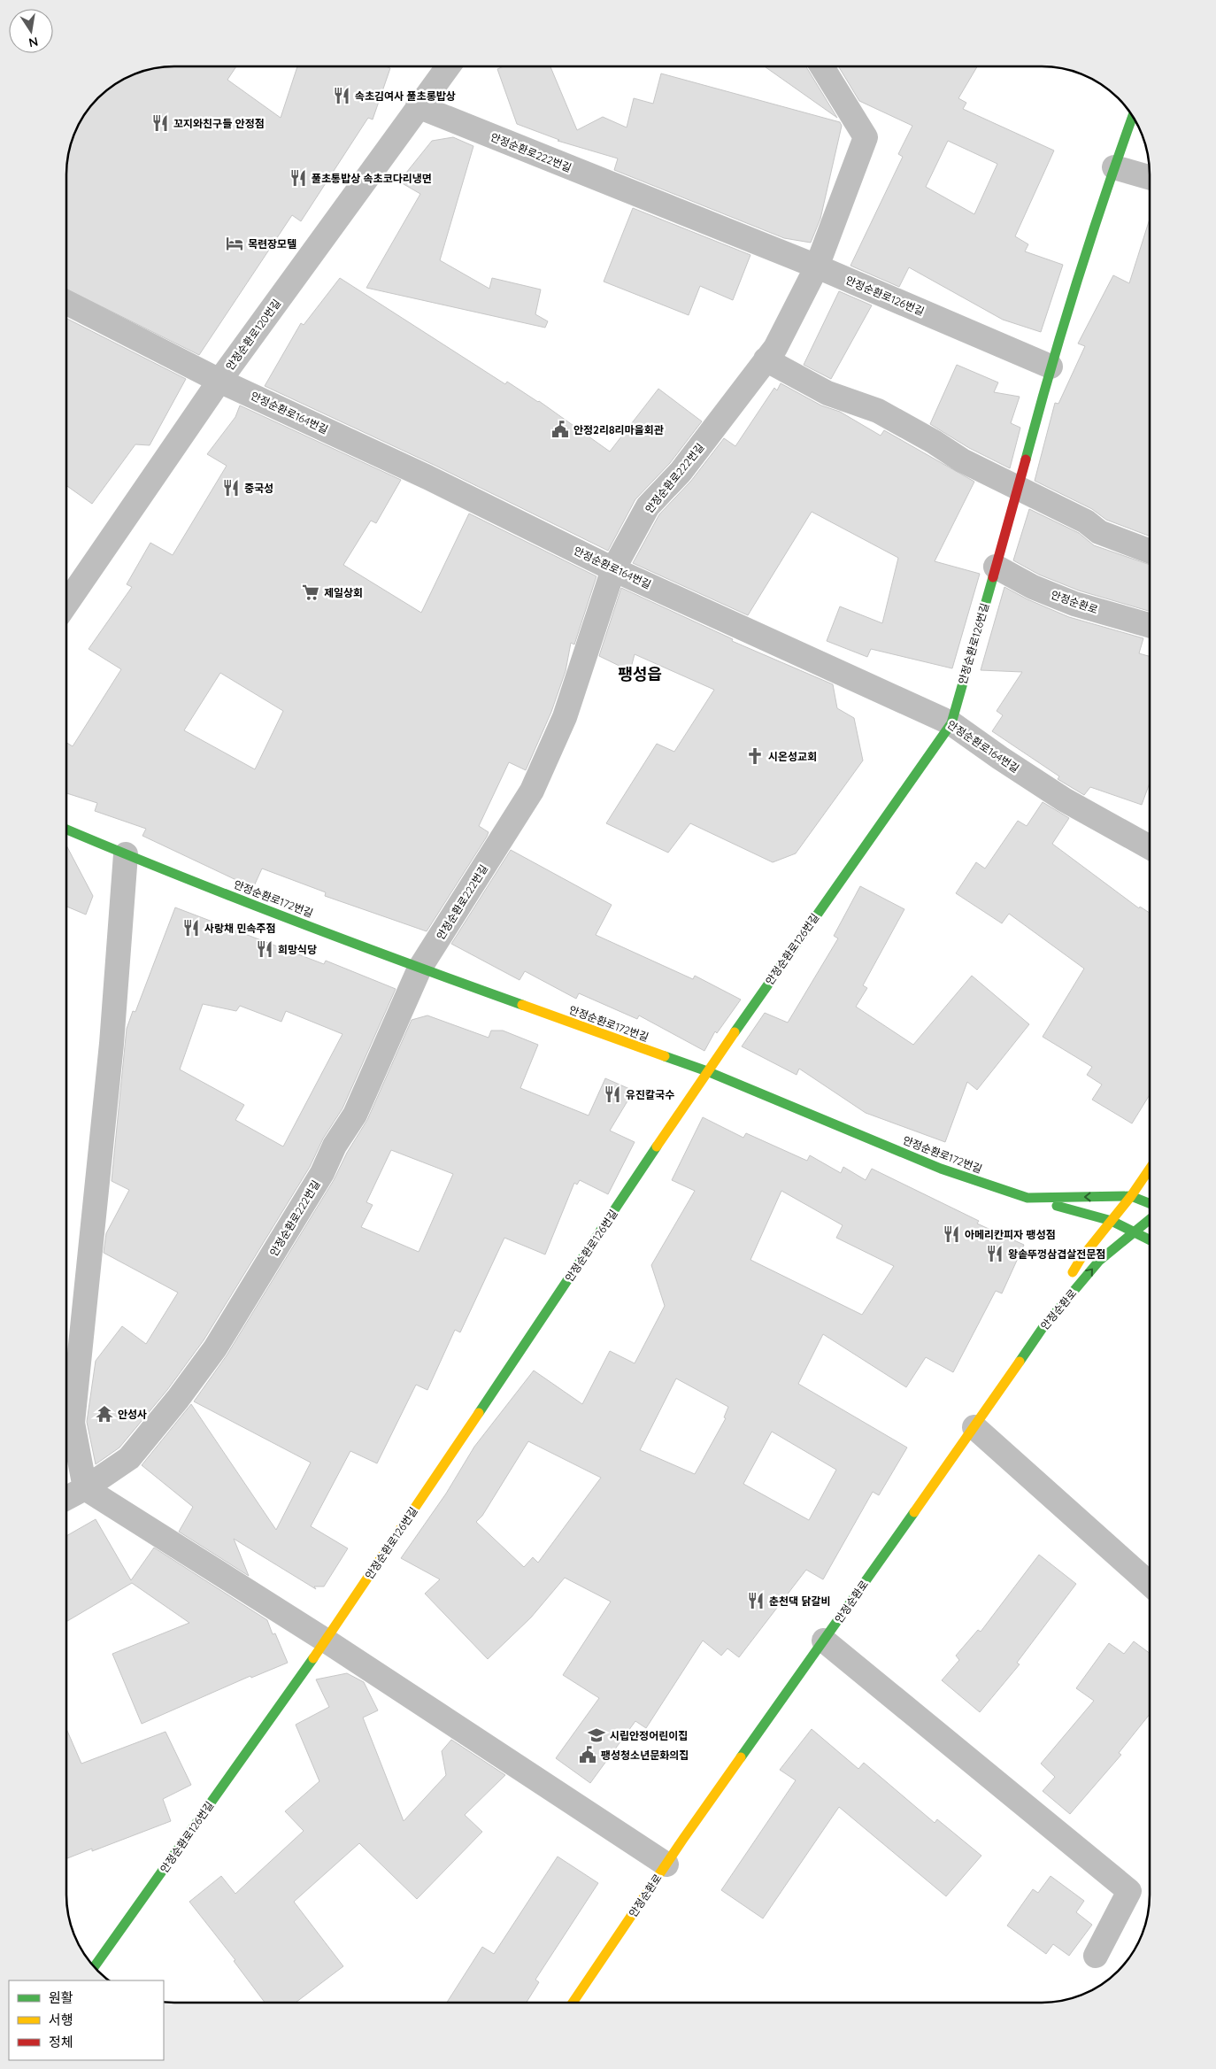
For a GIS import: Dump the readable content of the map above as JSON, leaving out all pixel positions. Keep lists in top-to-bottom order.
{
  "streets": {
    "street": [
      "안정순환로222번길",
      "안정순환로126번길",
      "안정순환로120번길",
      "안정순환로164번길",
      "안정순환로",
      "안정순환로172번길"
    ]
  },
  "crossings": [
    ["안정순환로222번길", "안정순환로126번길"],
    ["안정순환로222번길", "안정순환로120번길"],
    ["안정순환로222번길", "안정순환로164번길"],
    ["안정순환로222번길", "안정순환로172번길"],
    ["안정순환로126번길", "안정순환로164번길"],
    ["안정순환로126번길", "안정순환로"],
    ["안정순환로126번길", "안정순환로172번길"],
    ["안정순환로120번길", "안정순환로164번길"]
  ],
  "districts": ["팽성읍"],
  "places": {
    "restaurant": [
      "속초김여사 풀초롱밥상",
      "꼬지와친구들 안정점",
      "풀초통밥상 속초코다리냉면",
      "중국성",
      "사랑채 민속주점",
      "희망식당",
      "유진칼국수",
      "아메리칸피자 팽성점",
      "왕솥뚜껑삼겹살전문점",
      "춘천댁 닭갈비"
    ],
    "hotel": ["목련장모텔"],
    "public building": ["안정2리8리마을회관", "팽성청소년문화의집"],
    "supermarket": ["제일상회"],
    "church": ["시온성교회"],
    "temple": ["안성사"],
    "school or university": ["시립안정어린이집"]
  },
  "legend": ["원활", "서행", "정체"],
  "north": "bottom"
}
